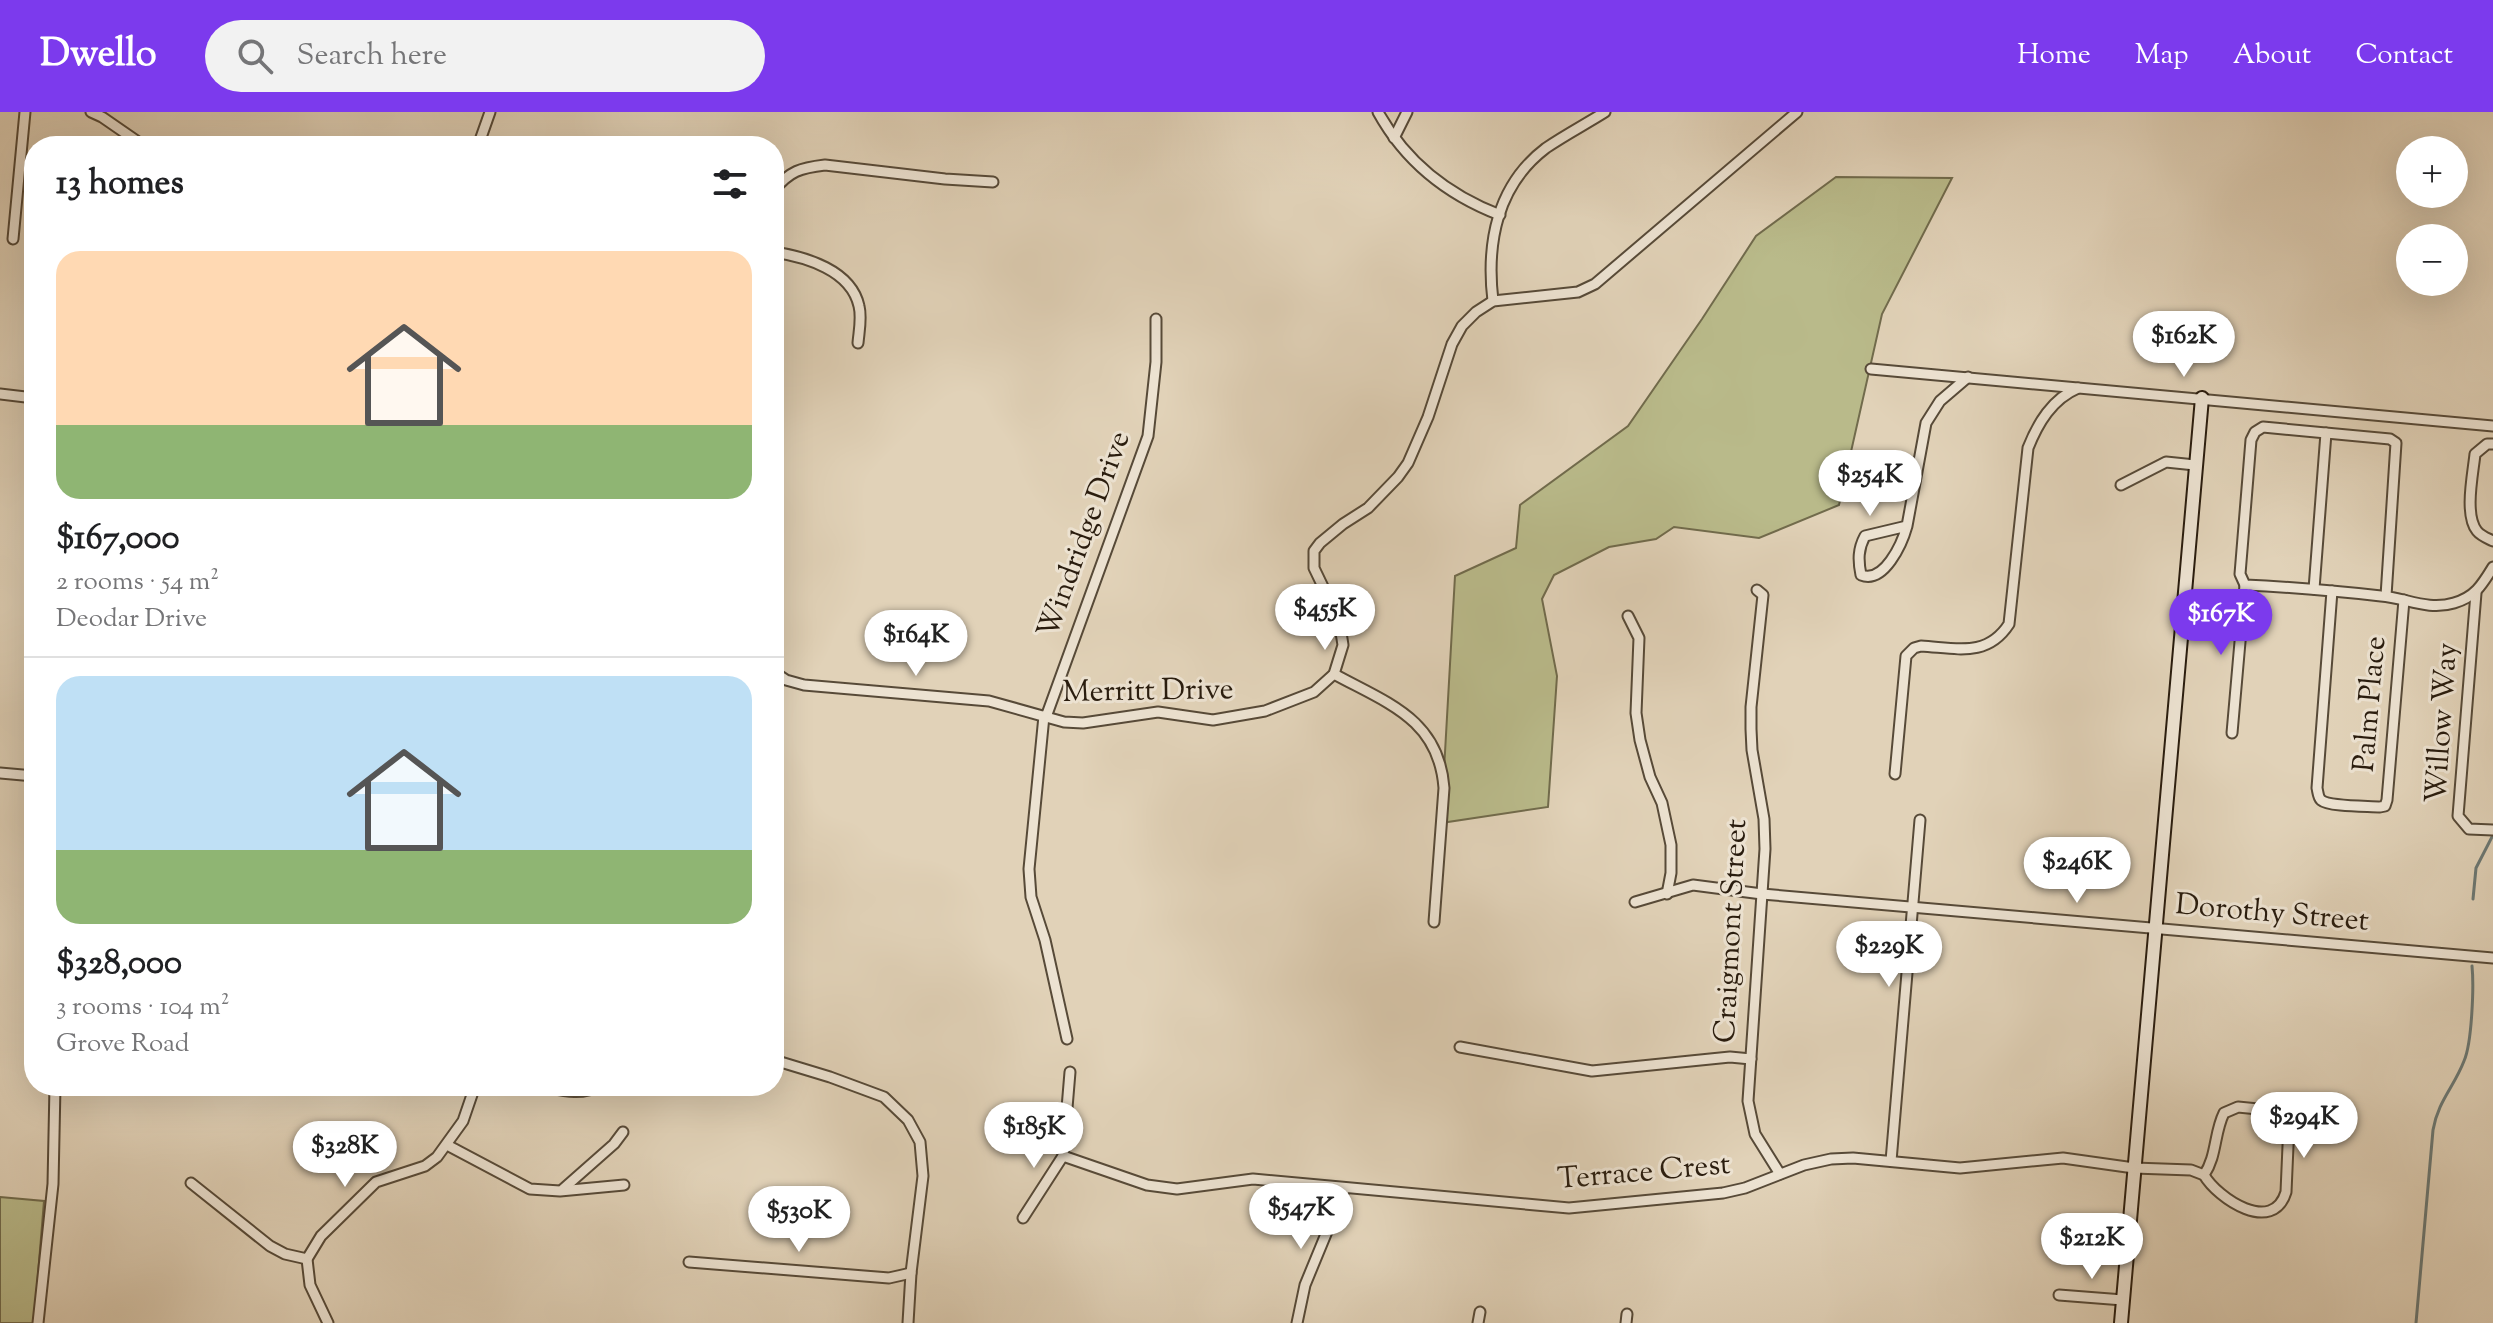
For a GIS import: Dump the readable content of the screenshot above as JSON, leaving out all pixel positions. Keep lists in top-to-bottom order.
{
  "streets": {
    "street": [
      "Windridge Drive",
      "Merritt Drive",
      "Palm Place",
      "Willow Way",
      "Dorothy Street",
      "Craigmont Street",
      "Terrace Crest"
    ]
  },
  "crossings": [
    ["Windridge Drive", "Merritt Drive"],
    ["Dorothy Street", "Craigmont Street"],
    ["Craigmont Street", "Terrace Crest"]
  ],
  "page": {
    "header": "Dwello",
    "search": "Search here",
    "nav": [
      "Home",
      "Map",
      "About",
      "Contact"
    ],
    "map_buttons": ["+", "−"],
    "heading": "13 homes",
    "list": [
      {
        "name": "$167,000",
        "note": "2 rooms · 54 m² · Deodar Drive"
      },
      {
        "name": "$328,000",
        "note": "3 rooms · 104 m² · Grove Road"
      }
    ],
    "price": [
      "$162K",
      "$254K",
      "$455K",
      "$167K",
      "$164K",
      "$246K",
      "$229K",
      "$294K",
      "$185K",
      "$328K",
      "$547K",
      "$530K",
      "$212K"
    ]
  }
}
